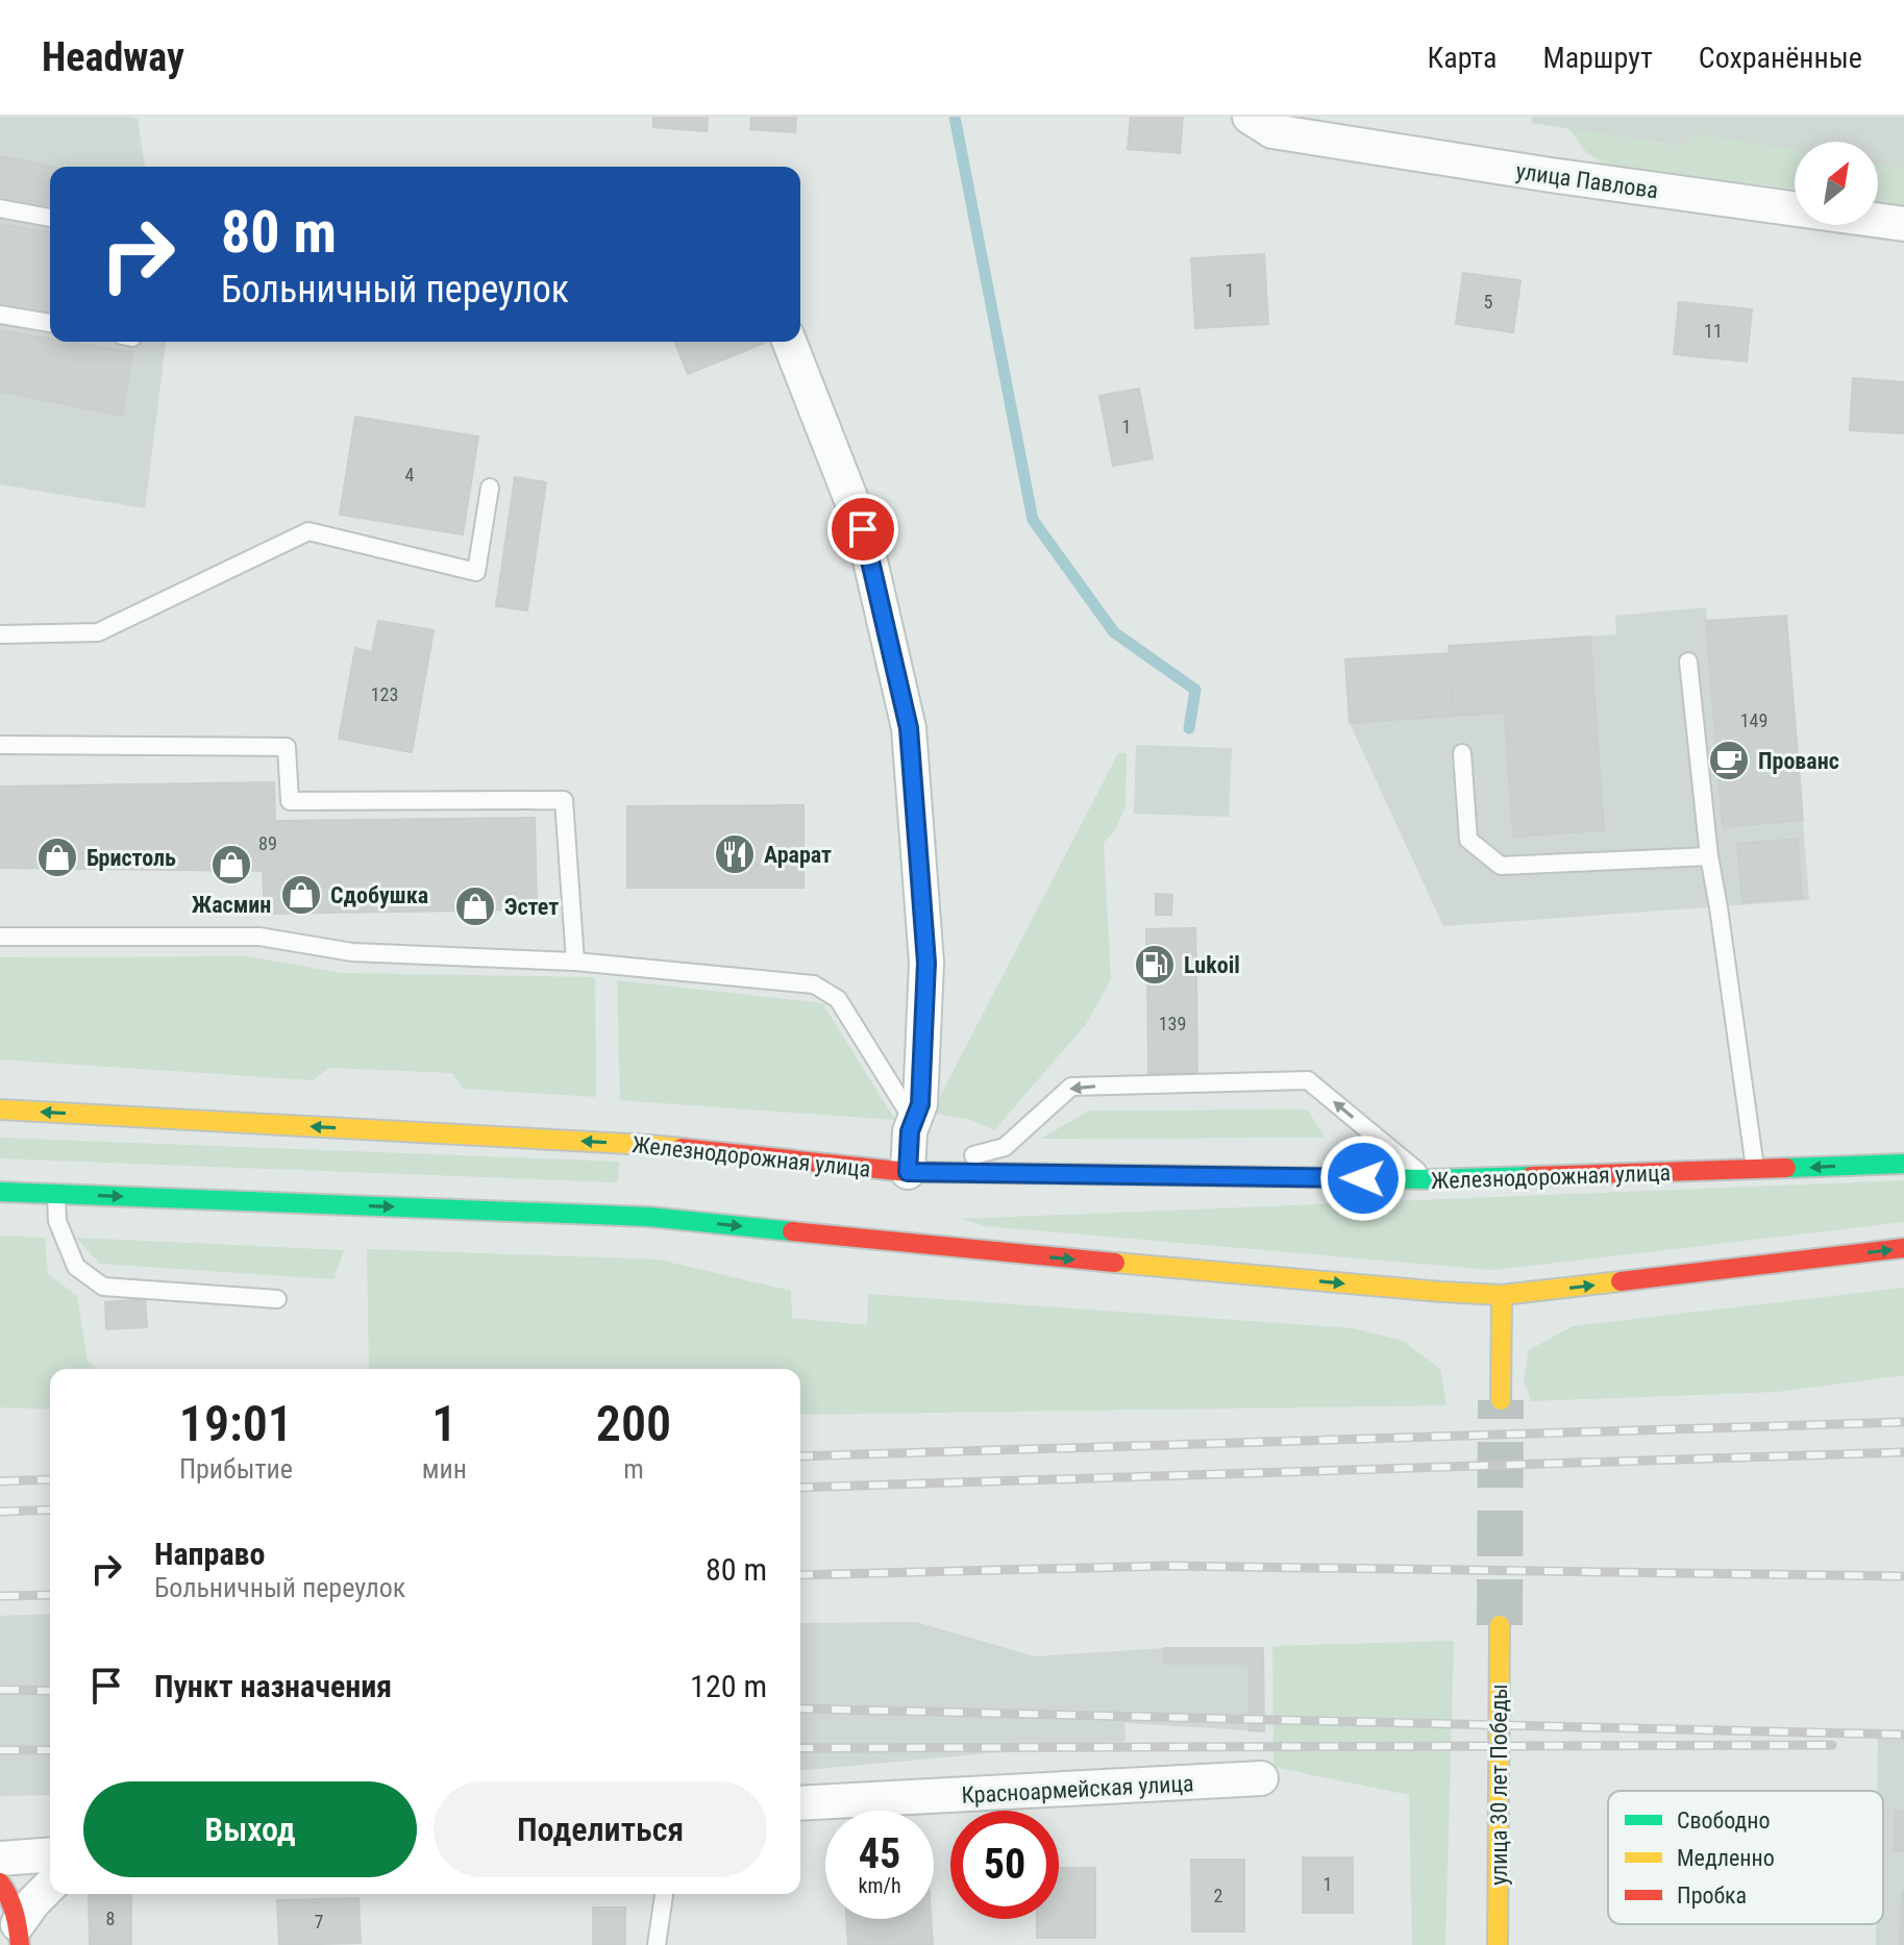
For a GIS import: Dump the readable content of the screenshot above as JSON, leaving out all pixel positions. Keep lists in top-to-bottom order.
{
  "streets": {
    "main road": ["Железнодорожная улица", "улица 30 лет Победы"],
    "street": ["улица Павлова", "Красноармейская улица"]
  },
  "places": {
    "cafe": ["Прованс"],
    "restaurant": ["Арарат"],
    "shop": [
      "Бристоль",
      "Жасмин",
      "Сдобушка",
      "Эстет"
    ],
    "fuel station": ["Lukoil"]
  },
  "house_numbers": [
    "1",
    "5",
    "11",
    "1",
    "4",
    "123",
    "149",
    "89",
    "139",
    "1",
    "2",
    "8",
    "7"
  ],
  "legend": ["Свободно", "Медленно", "Пробка"],
  "north": "top right",
  "page": {
    "header": "Headway",
    "nav": ["Карта", "Маршрут", "Сохранённые"],
    "turn": ["80 m", "Больничный переулок"],
    "eta": [
      "19:01",
      "Прибытие",
      "1",
      "мин",
      "200",
      "m"
    ],
    "list": [
      {
        "name": "Направо",
        "note": "Больничный переулок",
        "value": "80 m"
      },
      {
        "name": "Пункт назначения",
        "value": "120 m"
      }
    ],
    "buttons": ["Выход", "Поделиться"],
    "speed": "45 km/h",
    "limit": "50"
  }
}
